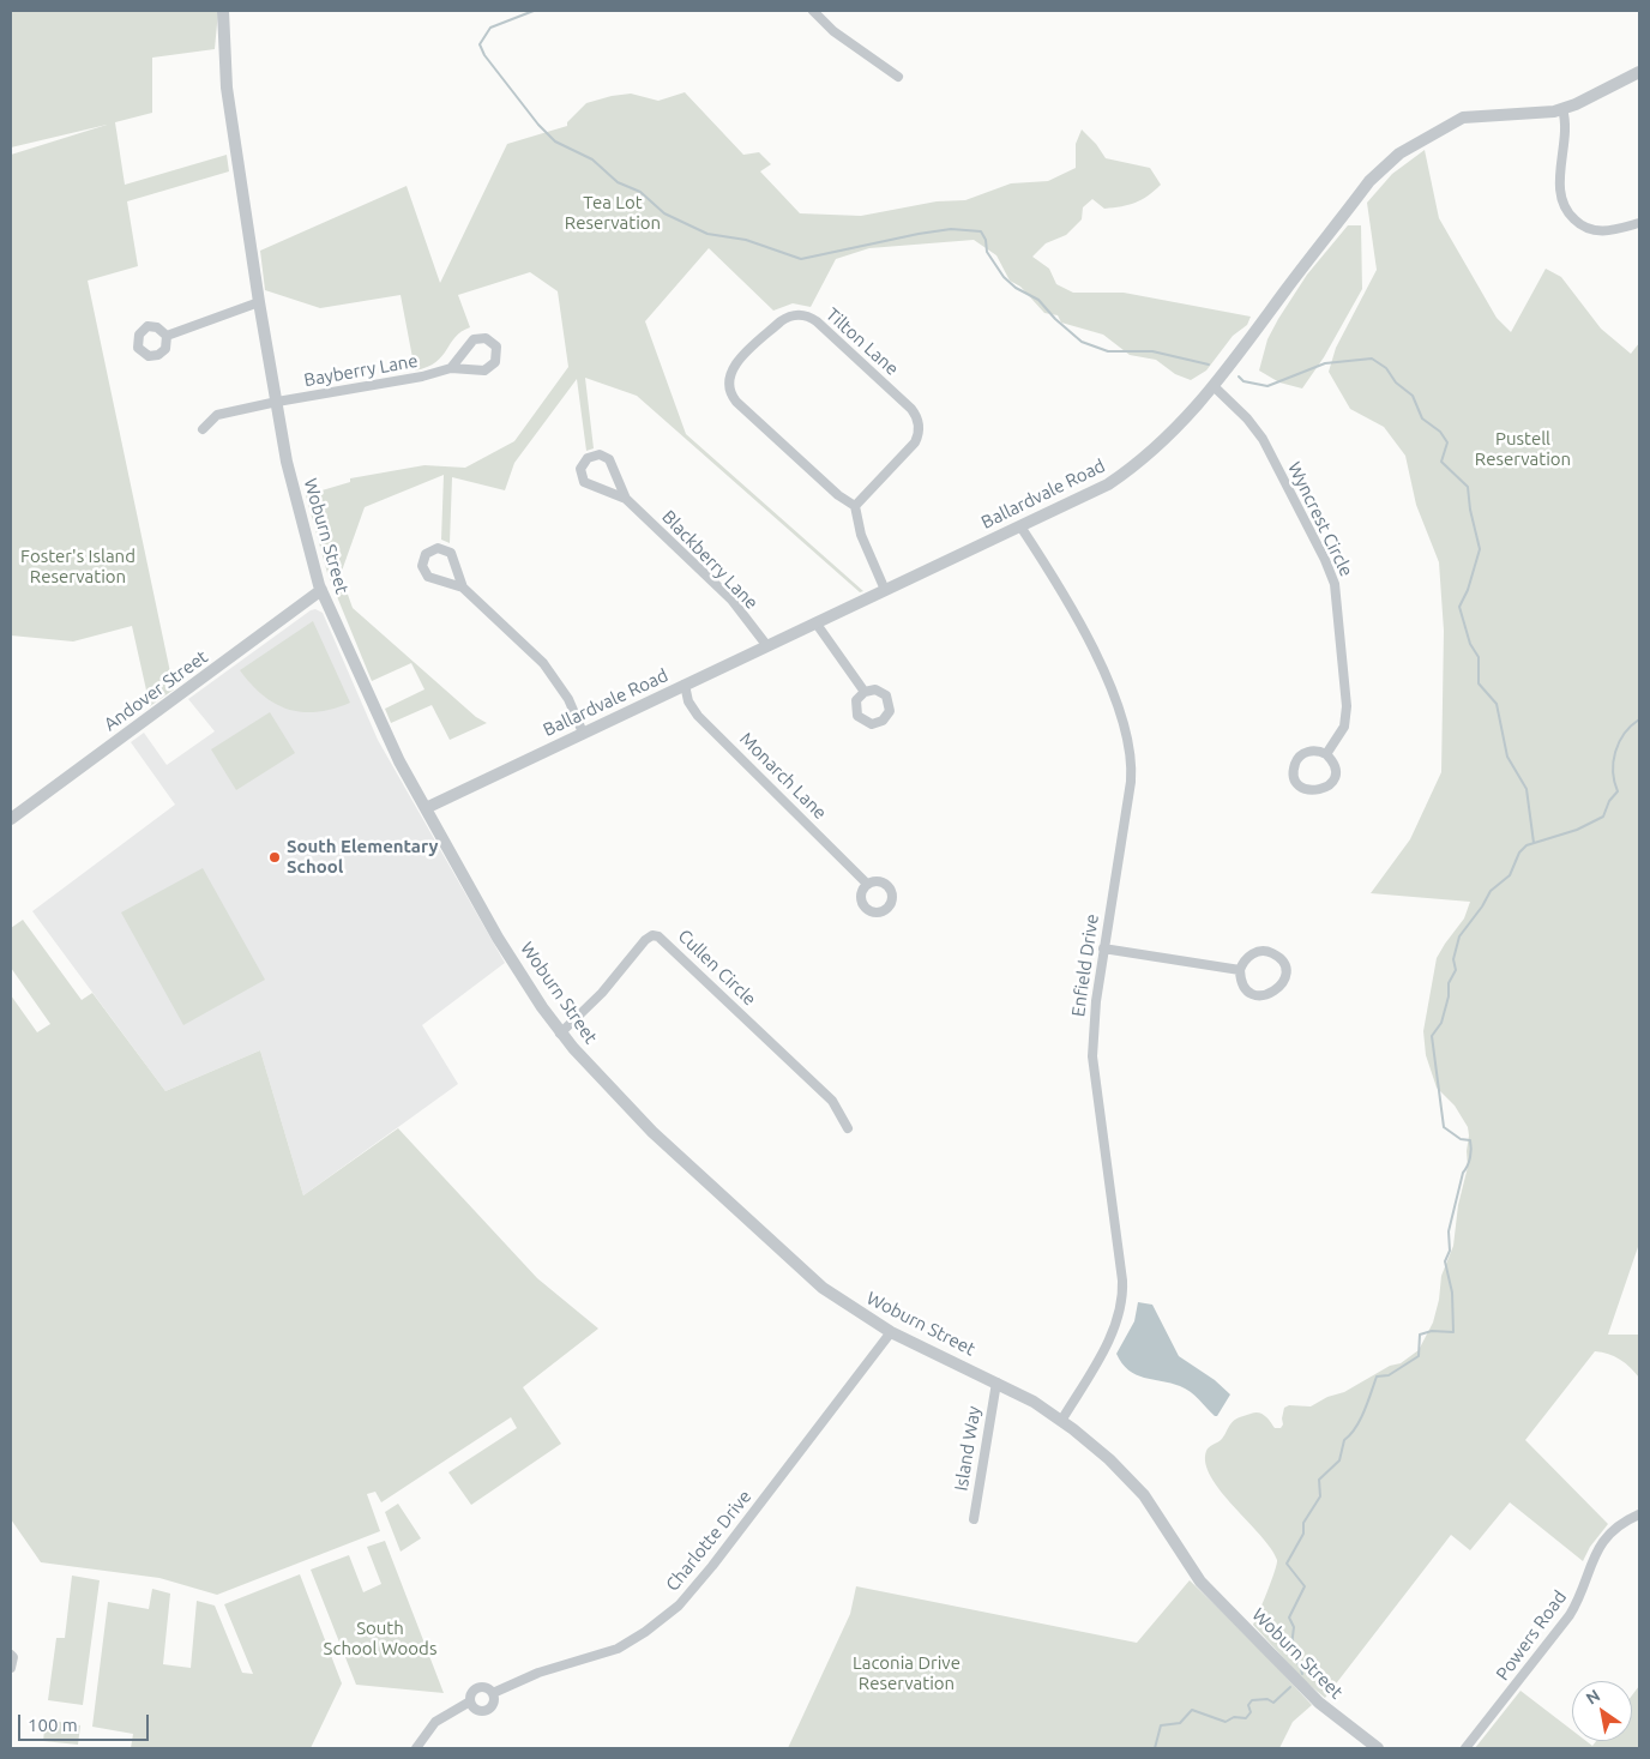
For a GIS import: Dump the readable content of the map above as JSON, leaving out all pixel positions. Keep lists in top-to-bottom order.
{
  "streets": {
    "street": [
      "Tilton Lane",
      "Bayberry Lane",
      "Ballardvale Road",
      "Wyncrest Circle",
      "Woburn Street",
      "Blackberry Lane",
      "Andover Street",
      "Monarch Lane",
      "Enfield Drive",
      "Cullen Circle",
      "Island Way",
      "Charlotte Drive",
      "Powers Road"
    ]
  },
  "crossings": [
    ["Bayberry Lane", "Woburn Street"],
    ["Ballardvale Road", "Wyncrest Circle"],
    ["Ballardvale Road", "Woburn Street"],
    ["Ballardvale Road", "Blackberry Lane"],
    ["Ballardvale Road", "Monarch Lane"],
    ["Ballardvale Road", "Enfield Drive"],
    ["Woburn Street", "Andover Street"],
    ["Woburn Street", "Enfield Drive"],
    ["Woburn Street", "Cullen Circle"],
    ["Woburn Street", "Island Way"],
    ["Woburn Street", "Charlotte Drive"]
  ],
  "parks": [
    "Tea Lot Reservation",
    "Pustell Reservation",
    "Foster's Island Reservation",
    "South School Woods",
    "Laconia Drive Reservation"
  ],
  "places": ["South Elementary School"],
  "scale_bar": "100 m",
  "north": "top left"
}
